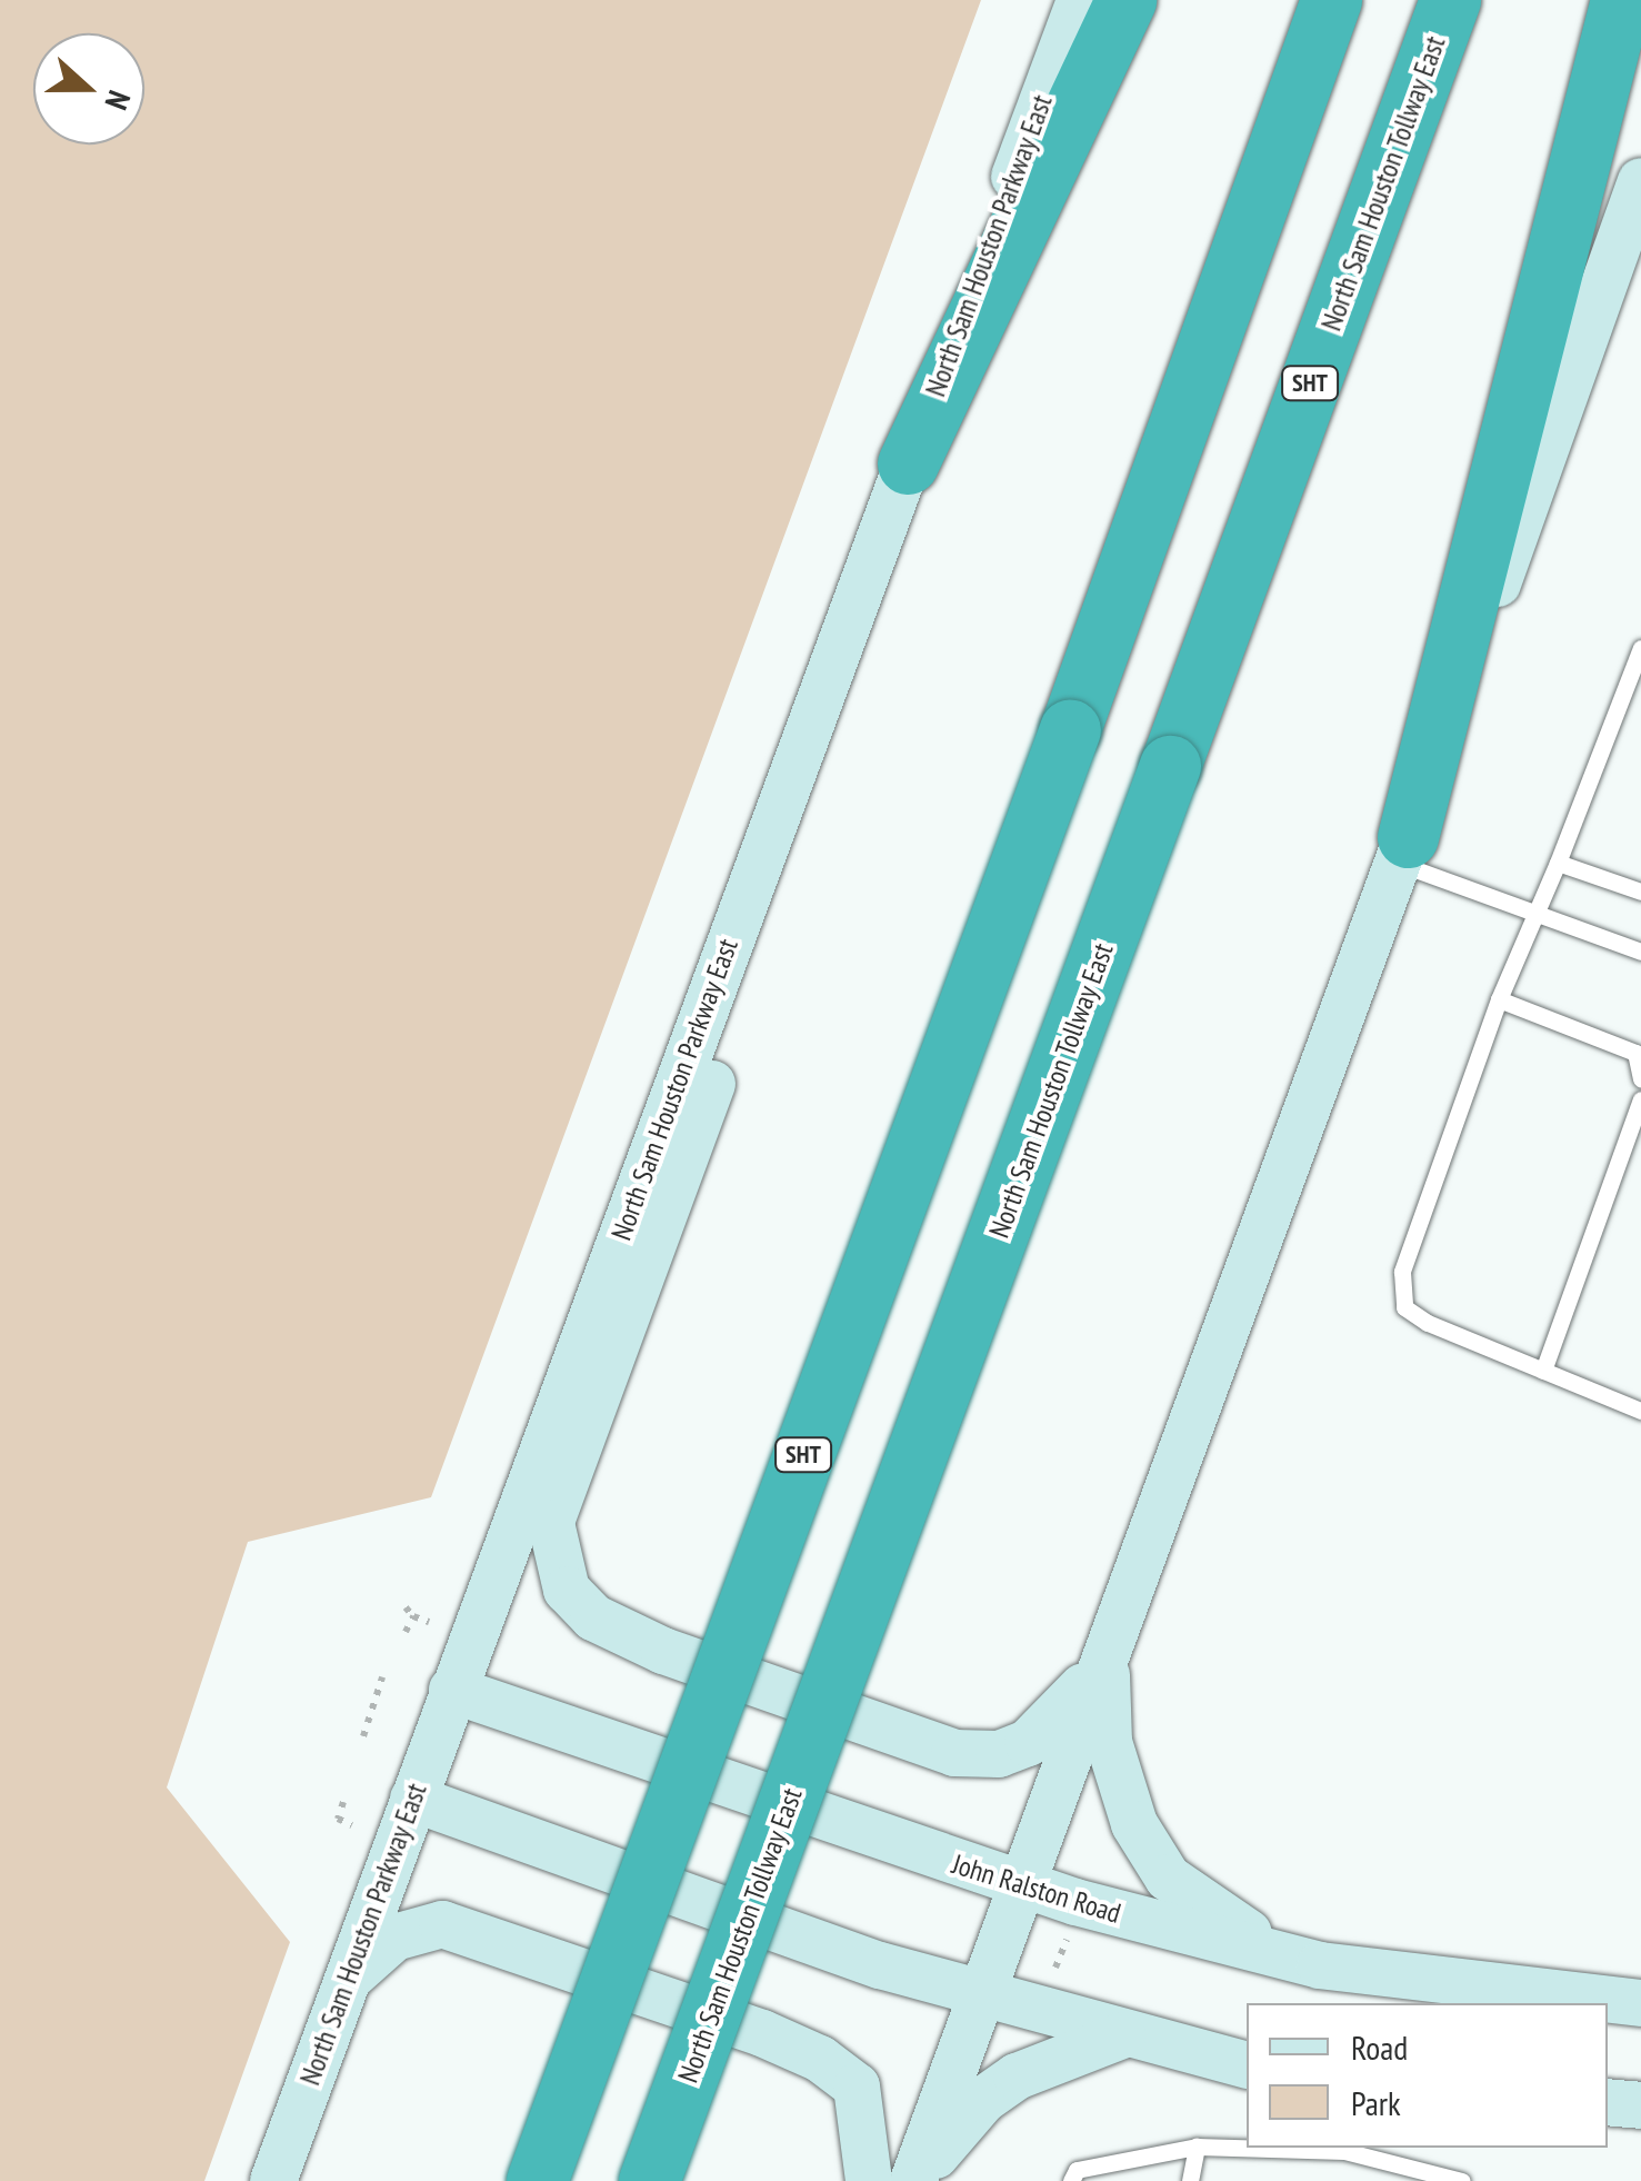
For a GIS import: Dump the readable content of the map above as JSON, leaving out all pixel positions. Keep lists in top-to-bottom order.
{
  "streets": {
    "highway": ["North Sam Houston Tollway East", "SHT"],
    "main road": ["North Sam Houston Parkway East", "John Ralston Road"]
  },
  "crossings": [
    ["North Sam Houston Parkway East", "John Ralston Road"]
  ],
  "legend": ["Road", "Park"],
  "north": "right"
}
